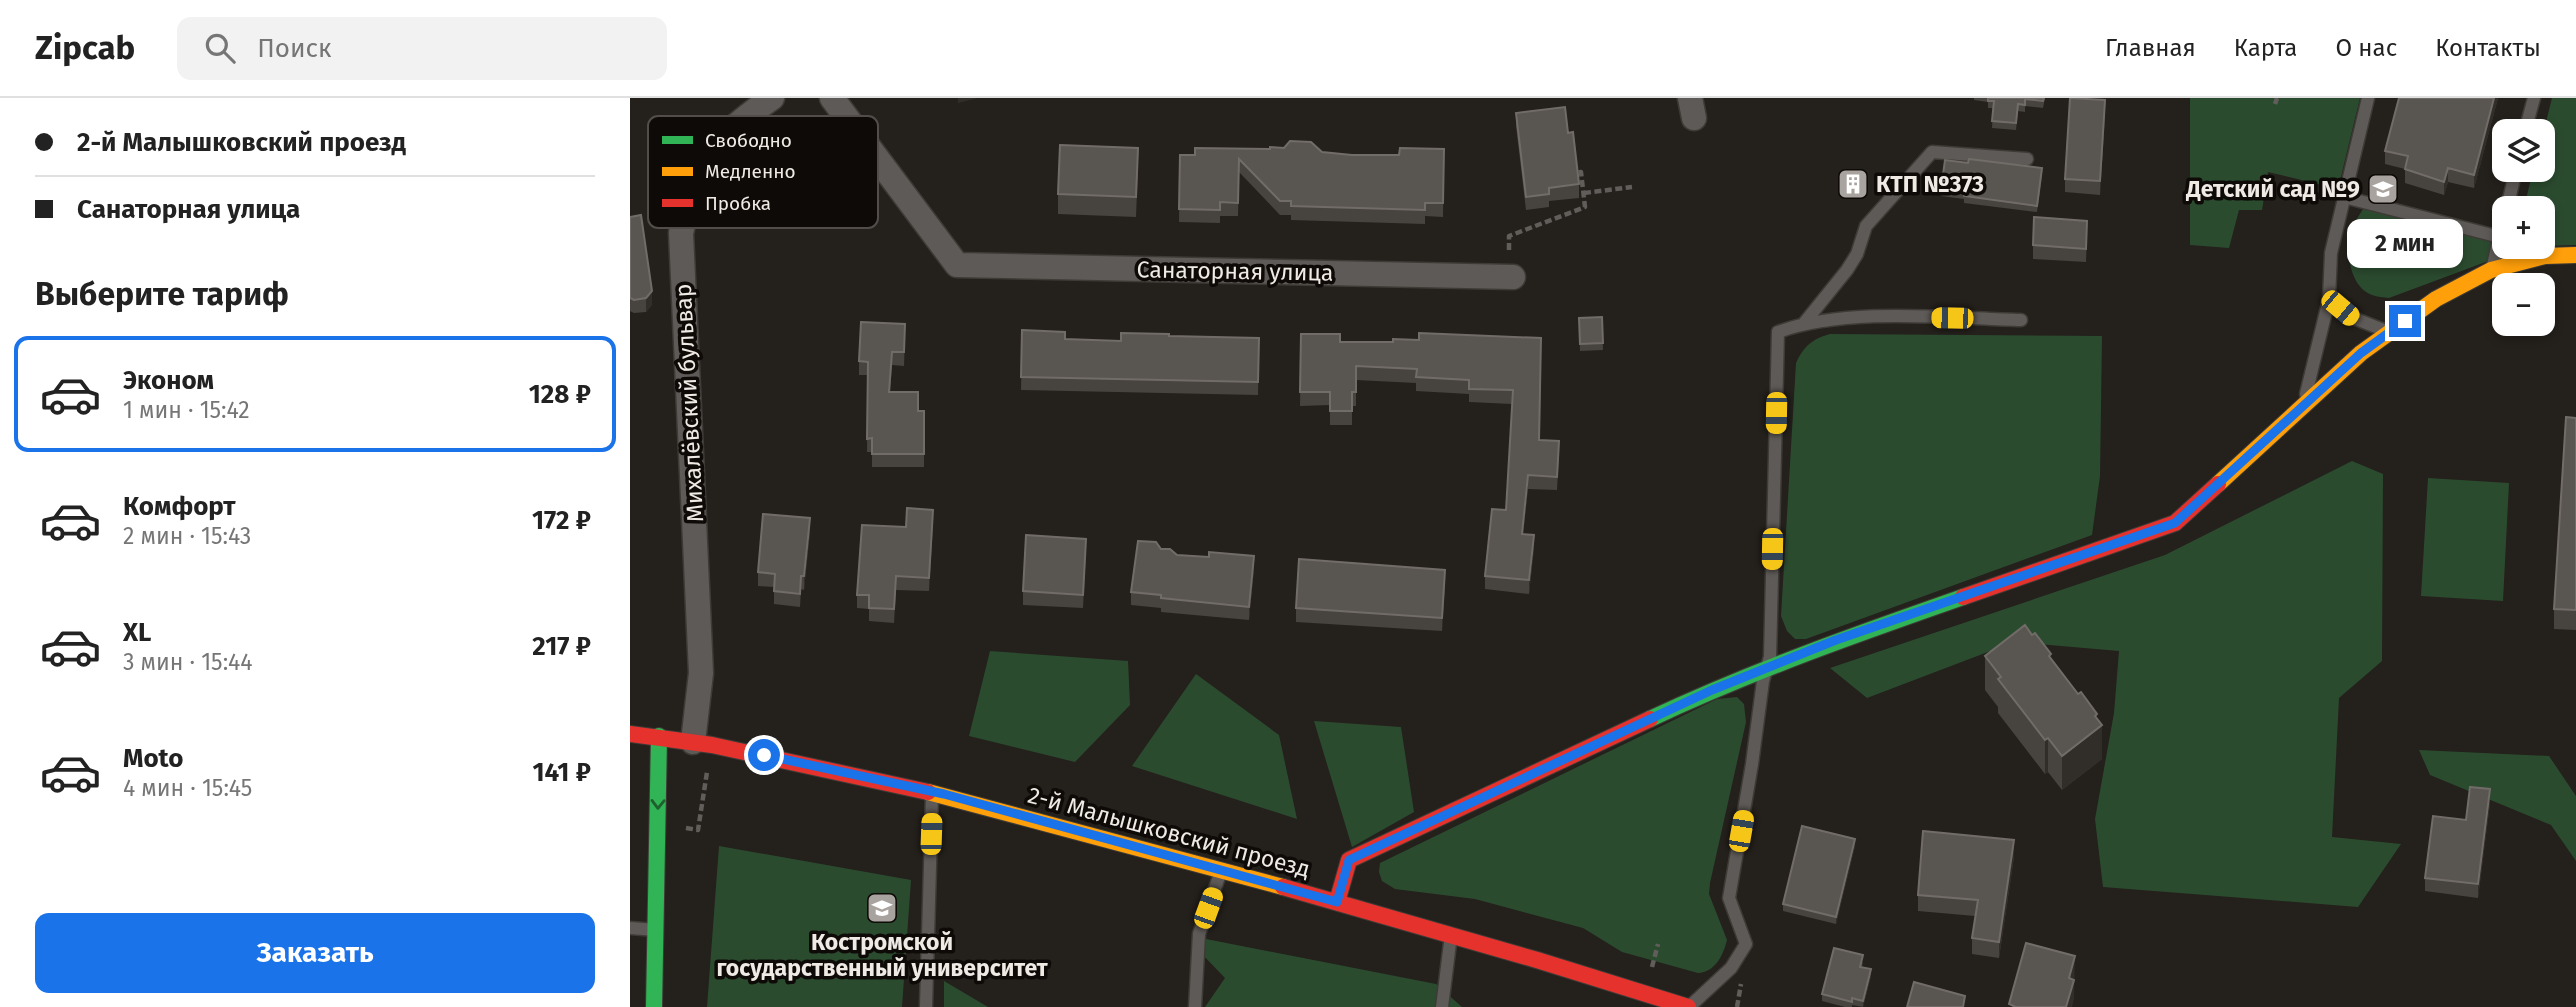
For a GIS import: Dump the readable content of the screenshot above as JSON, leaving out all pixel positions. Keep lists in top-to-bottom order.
{
  "streets": {
    "street": ["Санаторная улица", "Михалёвский бульвар", "2-й Малышковский проезд"]
  },
  "crossings": [
    ["Михалёвский бульвар", "2-й Малышковский проезд"]
  ],
  "places": {
    "building": ["КТП №373"],
    "school or university": ["Детский сад №9", "Костромской государственный университет"]
  },
  "legend": ["Свободно", "Медленно", "Пробка"],
  "page": {
    "header": "Zipcab",
    "search": "Поиск",
    "nav": [
      "Главная",
      "Карта",
      "О нас",
      "Контакты"
    ],
    "banner": ["2-й Малышковский проезд", "Санаторная улица"],
    "map_buttons": ["+", "−"],
    "bubble": "2 мин",
    "heading": "Выберите тариф",
    "list": [
      {
        "name": "Эконом",
        "note": "1 мин · 15:42",
        "value": "128 ₽"
      },
      {
        "name": "Комфорт",
        "note": "2 мин · 15:43",
        "value": "172 ₽"
      },
      {
        "name": "XL",
        "note": "3 мин · 15:44",
        "value": "217 ₽"
      },
      {
        "name": "Moto",
        "note": "4 мин · 15:45",
        "value": "141 ₽"
      }
    ],
    "buttons": "Заказать"
  }
}
